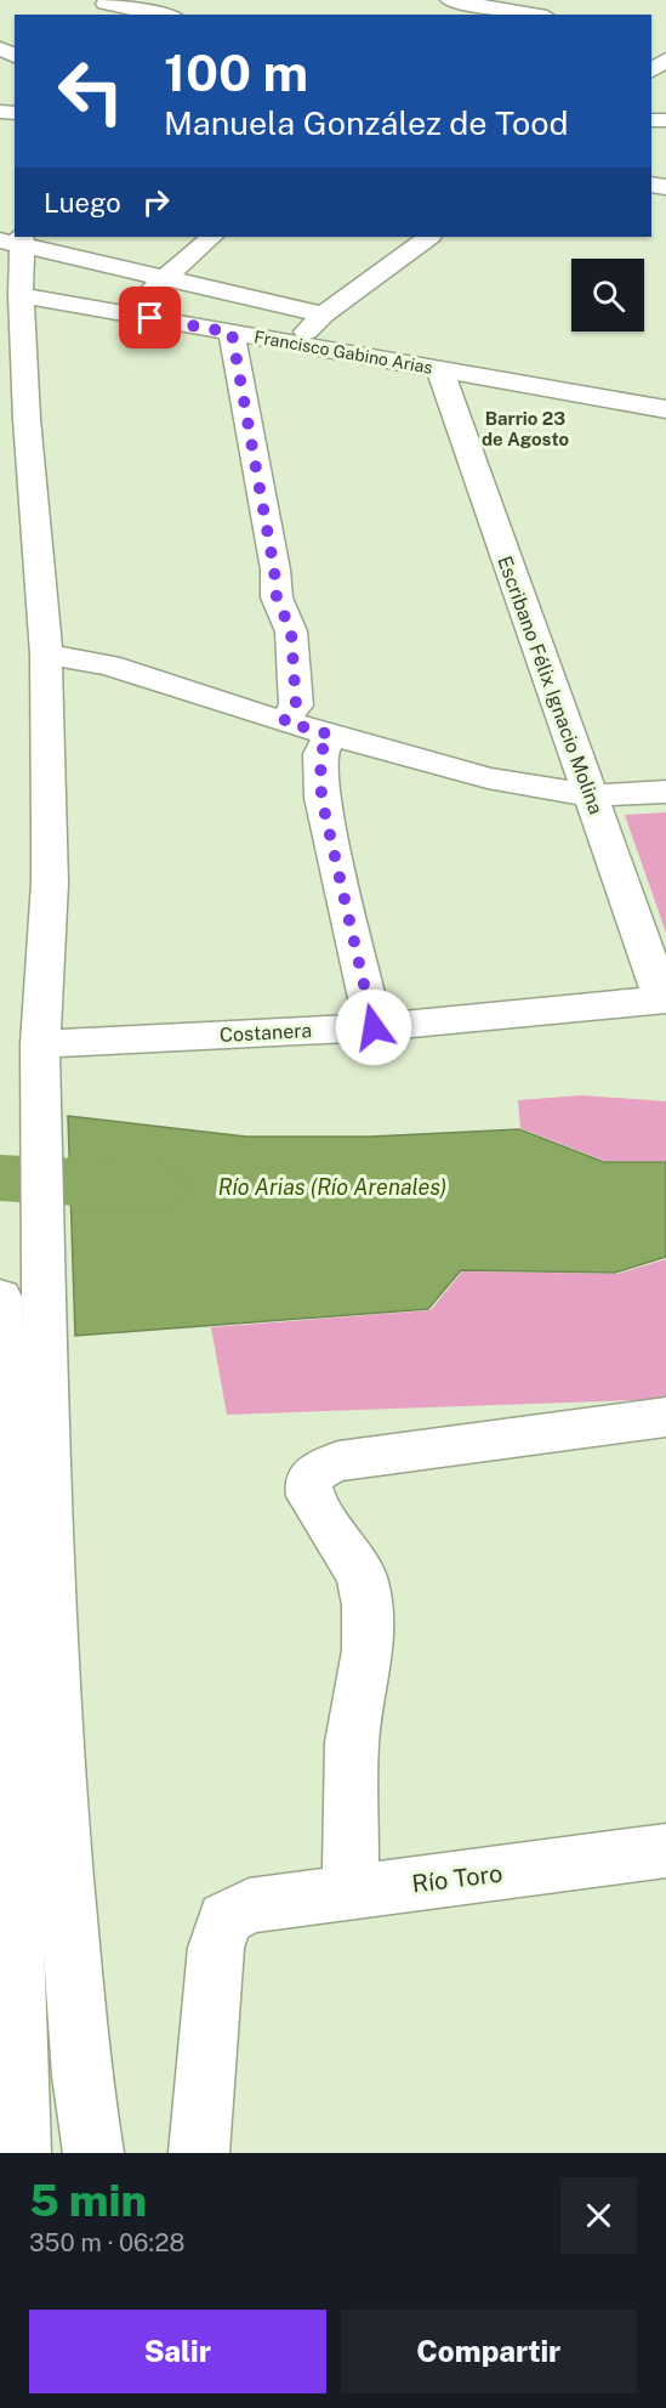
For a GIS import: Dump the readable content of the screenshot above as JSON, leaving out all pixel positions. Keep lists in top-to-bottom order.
{
  "streets": {
    "main road": [
      "Francisco Gabino Arias",
      "Escribano Félix Ignacio Molina",
      "Costanera",
      "Río Toro"
    ]
  },
  "crossings": [
    ["Francisco Gabino Arias", "Escribano Félix Ignacio Molina"],
    ["Escribano Félix Ignacio Molina", "Costanera"]
  ],
  "districts": ["Barrio 23 de Agosto"],
  "water": ["Río Arias (Río Arenales)"],
  "page": {
    "turn": ["100 m", "Manuela González de Tood"],
    "then": "Luego",
    "heading": ["5 min", "350 m · 06:28"],
    "buttons": ["Salir", "Compartir"]
  }
}
